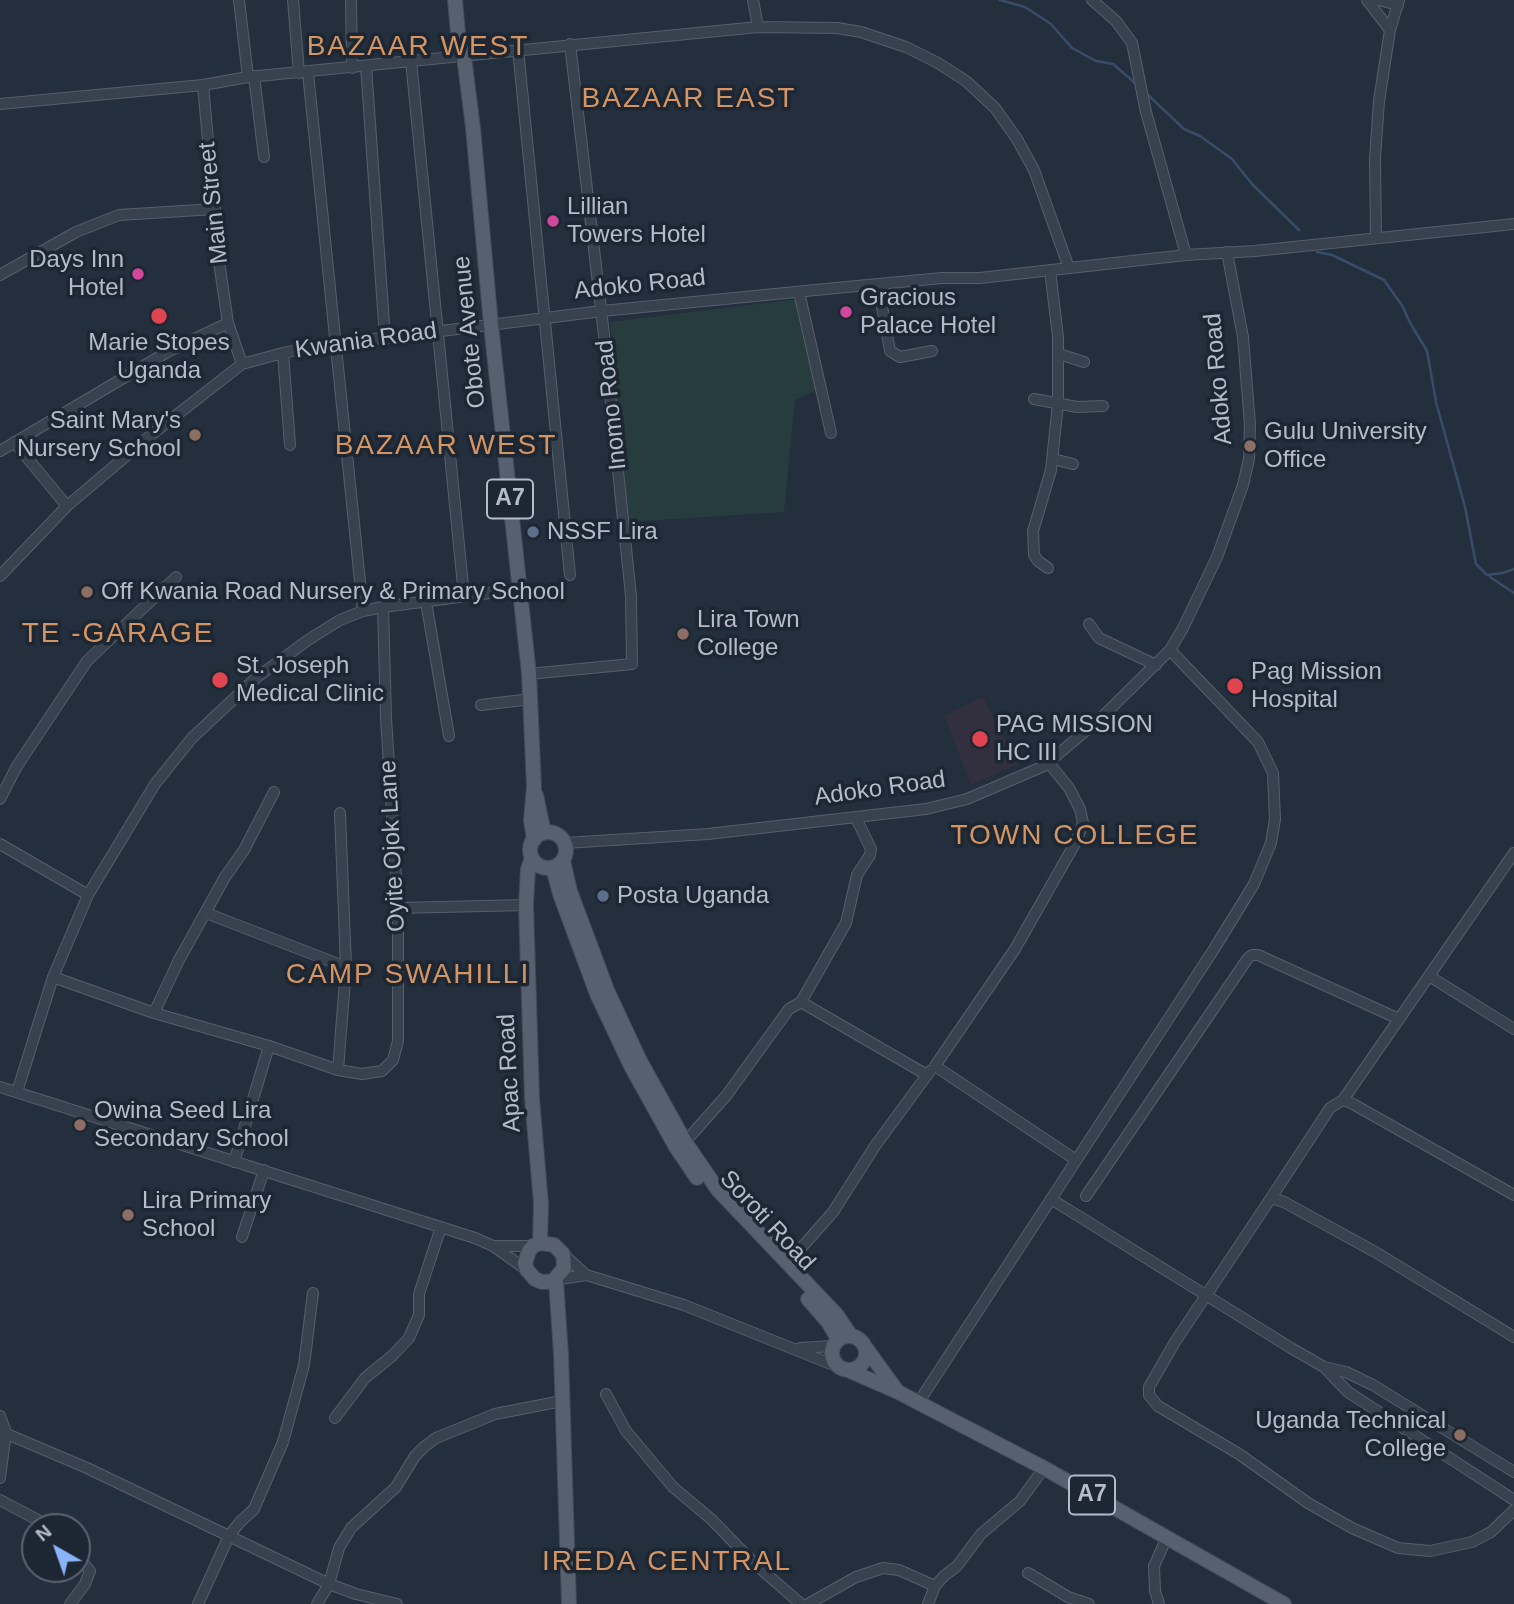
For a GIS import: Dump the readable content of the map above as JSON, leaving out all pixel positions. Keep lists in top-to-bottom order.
{
  "streets": {
    "main road": [
      "Obote Avenue",
      "A7",
      "Apac Road",
      "Soroti Road"
    ],
    "street": [
      "Main Street",
      "Adoko Road",
      "Kwania Road",
      "Inomo Road",
      "Oyite Ojok Lane"
    ]
  },
  "crossings": [
    ["Main Street", "Kwania Road"],
    ["Adoko Road", "Obote Avenue"],
    ["Adoko Road", "Kwania Road"],
    ["Adoko Road", "Inomo Road"],
    ["Adoko Road", "A7"],
    ["Adoko Road", "Apac Road"],
    ["Obote Avenue", "Kwania Road"],
    ["Obote Avenue", "Inomo Road"],
    ["Obote Avenue", "A7"],
    ["Obote Avenue", "Apac Road"],
    ["A7", "Apac Road"],
    ["A7", "Soroti Road"]
  ],
  "districts": [
    "BAZAAR WEST",
    "BAZAAR EAST",
    "BAZAAR WEST",
    "TE -GARAGE",
    "TOWN COLLEGE",
    "CAMP SWAHILLI",
    "IREDA CENTRAL"
  ],
  "places": [
    "Lillian Towers Hotel",
    "Days Inn Hotel",
    "Gracious Palace Hotel",
    "Marie Stopes Uganda",
    "Saint Mary's Nursery School",
    "Gulu University Office",
    "NSSF Lira",
    "Off Kwania Road Nursery & Primary School",
    "Lira Town College",
    "St. Joseph Medical Clinic",
    "Pag Mission Hospital",
    "PAG MISSION HC III",
    "Posta Uganda",
    "Owina Seed Lira Secondary School",
    "Lira Primary School",
    "Uganda Technical College"
  ],
  "north": "top left"
}
